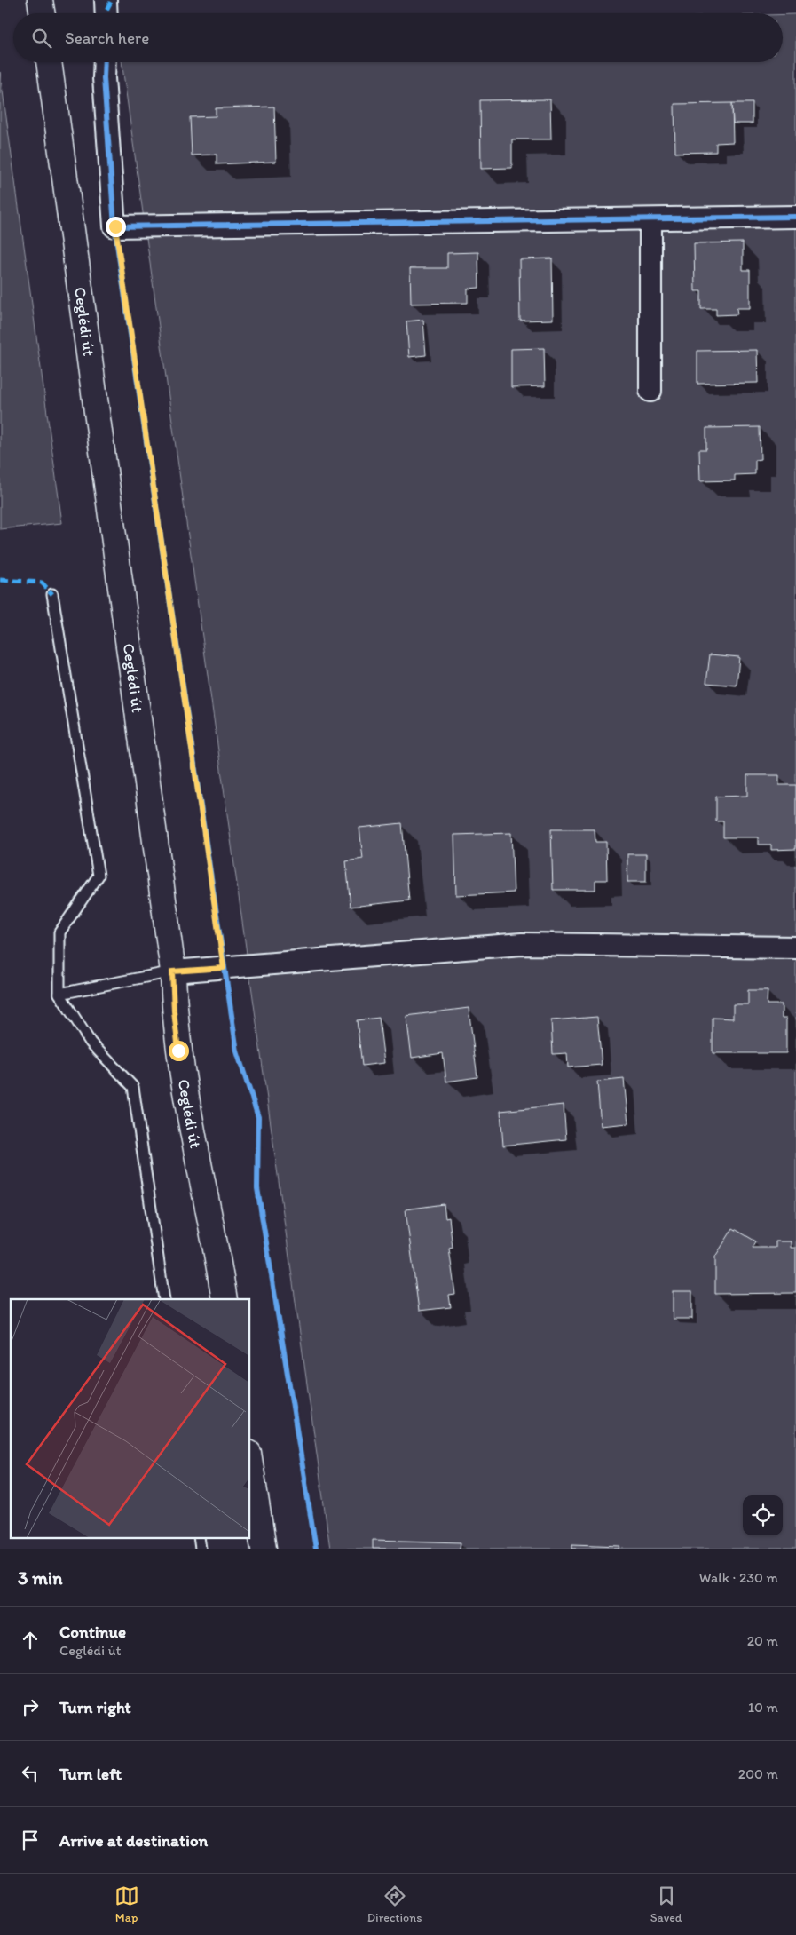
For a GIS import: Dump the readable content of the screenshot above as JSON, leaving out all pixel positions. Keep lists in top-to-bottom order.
{
  "streets": {
    "main road": ["Ceglédi út"]
  },
  "page": {
    "search": "Search here",
    "heading": ["3 min", "Walk · 230 m"],
    "list": [
      ["Continue", "Ceglédi út", "20 m"],
      ["Turn right", "10 m"],
      ["Turn left", "200 m"],
      "Arrive at destination"
    ],
    "nav": ["Map", "Directions", "Saved"]
  }
}
